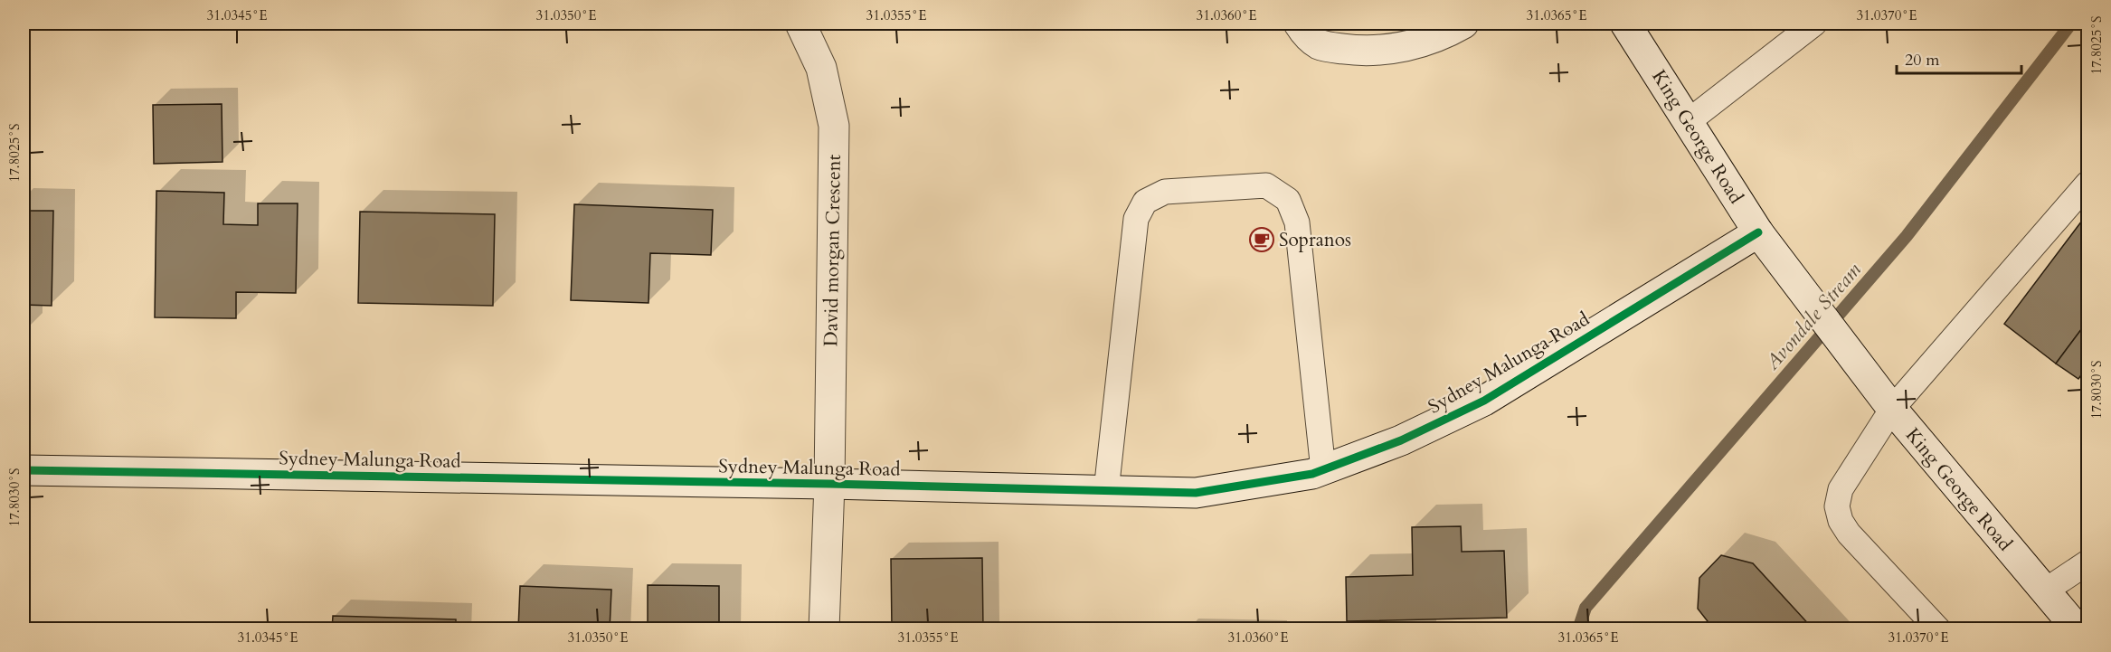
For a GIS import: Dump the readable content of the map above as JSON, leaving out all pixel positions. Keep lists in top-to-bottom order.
{
  "streets": {
    "street": ["King George Road", "David morgan Crescent", "Sydney Malunga Road"]
  },
  "crossings": [
    ["King George Road", "Sydney Malunga Road"],
    ["David morgan Crescent", "Sydney Malunga Road"]
  ],
  "water": ["Avondale Stream"],
  "places": {
    "cafe": ["Sopranos"]
  },
  "scale_bar": "20 m",
  "coordinates": [
    "31.0345°E",
    "31.0350°E",
    "31.0355°E",
    "31.0360°E",
    "31.0365°E",
    "31.0370°E",
    "17.8025°S",
    "17.8030°S"
  ]
}
